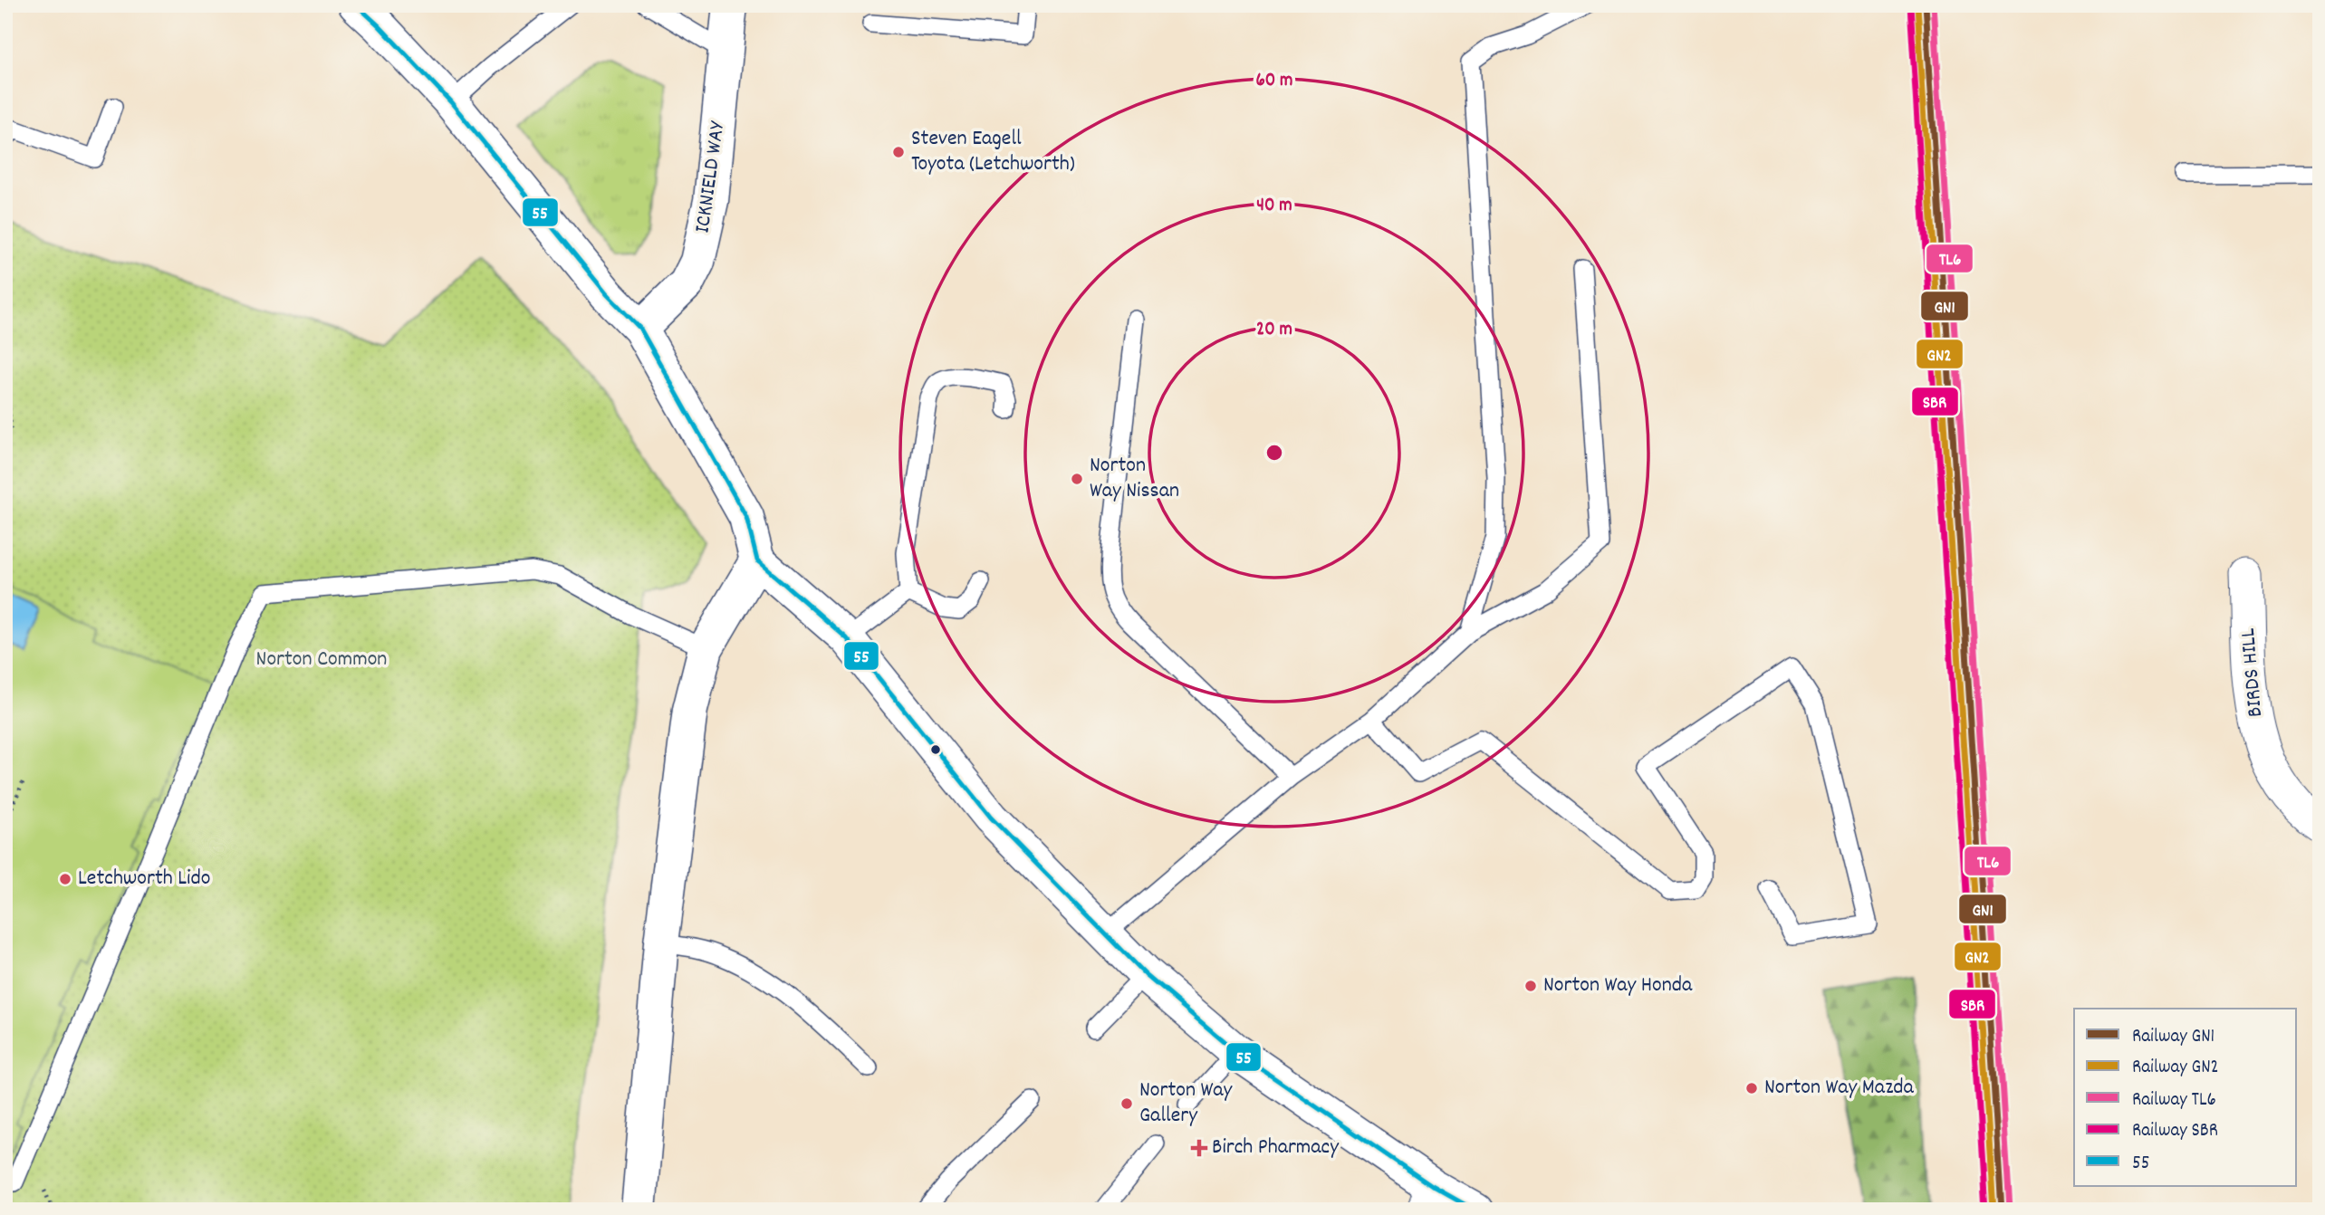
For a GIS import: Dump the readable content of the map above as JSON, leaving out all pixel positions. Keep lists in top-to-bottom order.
{
  "streets": {
    "street": ["ICKNIELD WAY", "BIRDS HILL"]
  },
  "parks": ["Norton Common"],
  "places": {
    "other": [
      "Steven Eagell Toyota (Letchworth)",
      "Norton Way Nissan",
      "Letchworth Lido",
      "Norton Way Honda",
      "Norton Way Mazda",
      "Norton Way Gallery"
    ],
    "health": ["Birch Pharmacy"]
  },
  "lines": [
    "rail line GN1",
    "rail line TL6",
    "transit line 55",
    "rail line GN2",
    "rail line SBR"
  ],
  "legend": [
    "Railway GN1",
    "Railway GN2",
    "Railway TL6",
    "Railway SBR",
    "55"
  ],
  "rings": ["60 m", "40 m", "20 m"]
}
